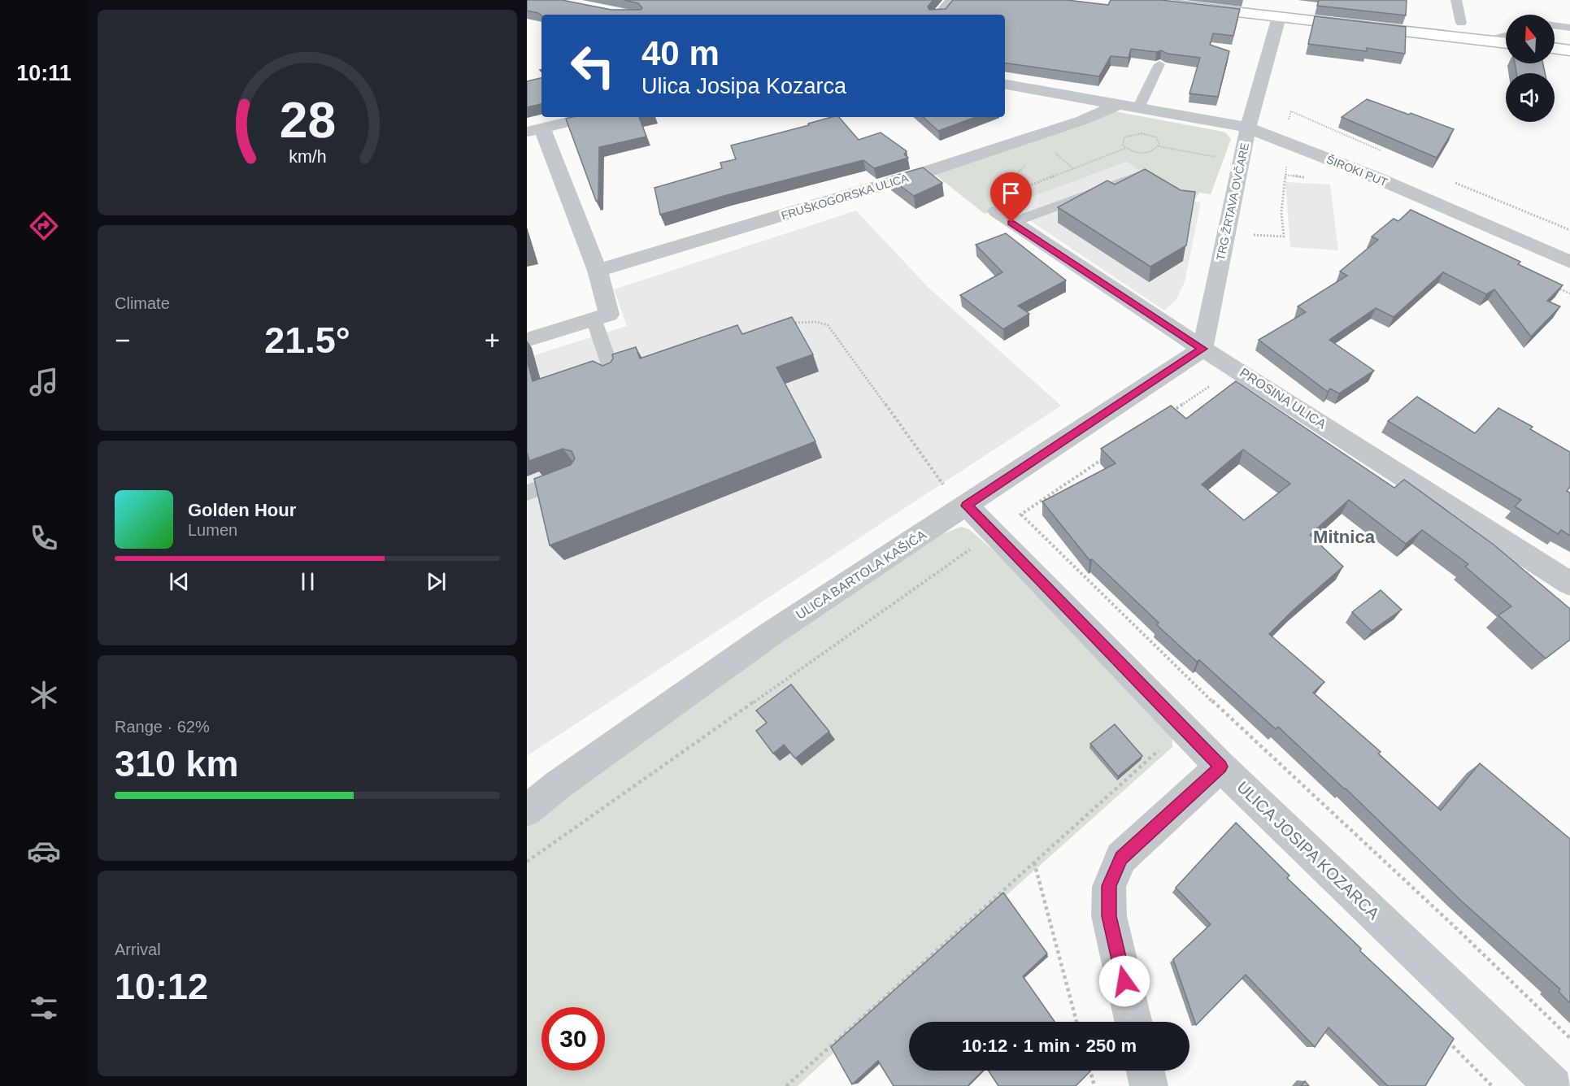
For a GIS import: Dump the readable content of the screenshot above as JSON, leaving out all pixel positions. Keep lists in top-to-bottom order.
{
  "streets": {
    "street": [
      "ŠIROKI PUT",
      "FRUŠKOGORSKA ULICA",
      "TRG ŽRTAVA OVČARE",
      "PROSINA ULICA",
      "ULICA BARTOLA KAŠIĆA",
      "ULICA JOSIPA KOZARCA"
    ]
  },
  "crossings": [
    ["ŠIROKI PUT", "TRG ŽRTAVA OVČARE"],
    ["FRUŠKOGORSKA ULICA", "TRG ŽRTAVA OVČARE"],
    ["TRG ŽRTAVA OVČARE", "PROSINA ULICA"],
    ["TRG ŽRTAVA OVČARE", "ULICA BARTOLA KAŠIĆA"],
    ["PROSINA ULICA", "ULICA BARTOLA KAŠIĆA"],
    ["ULICA BARTOLA KAŠIĆA", "ULICA JOSIPA KOZARCA"]
  ],
  "districts": ["Mitnica"],
  "north": "top",
  "page": {
    "tabs": "10:11",
    "turn": ["40 m", "Ulica Josipa Kozarca"],
    "tile": [
      "Climate",
      ["Range · 62%", "310 km"],
      ["Arrival", "10:12"]
    ],
    "heat": ["−", "21.5°", "+"],
    "song": ["Golden Hour", "Lumen"],
    "limit": "30",
    "trip": "10:12 · 1 min · 250 m",
    "gauge": ["28", "km/h"]
  }
}
